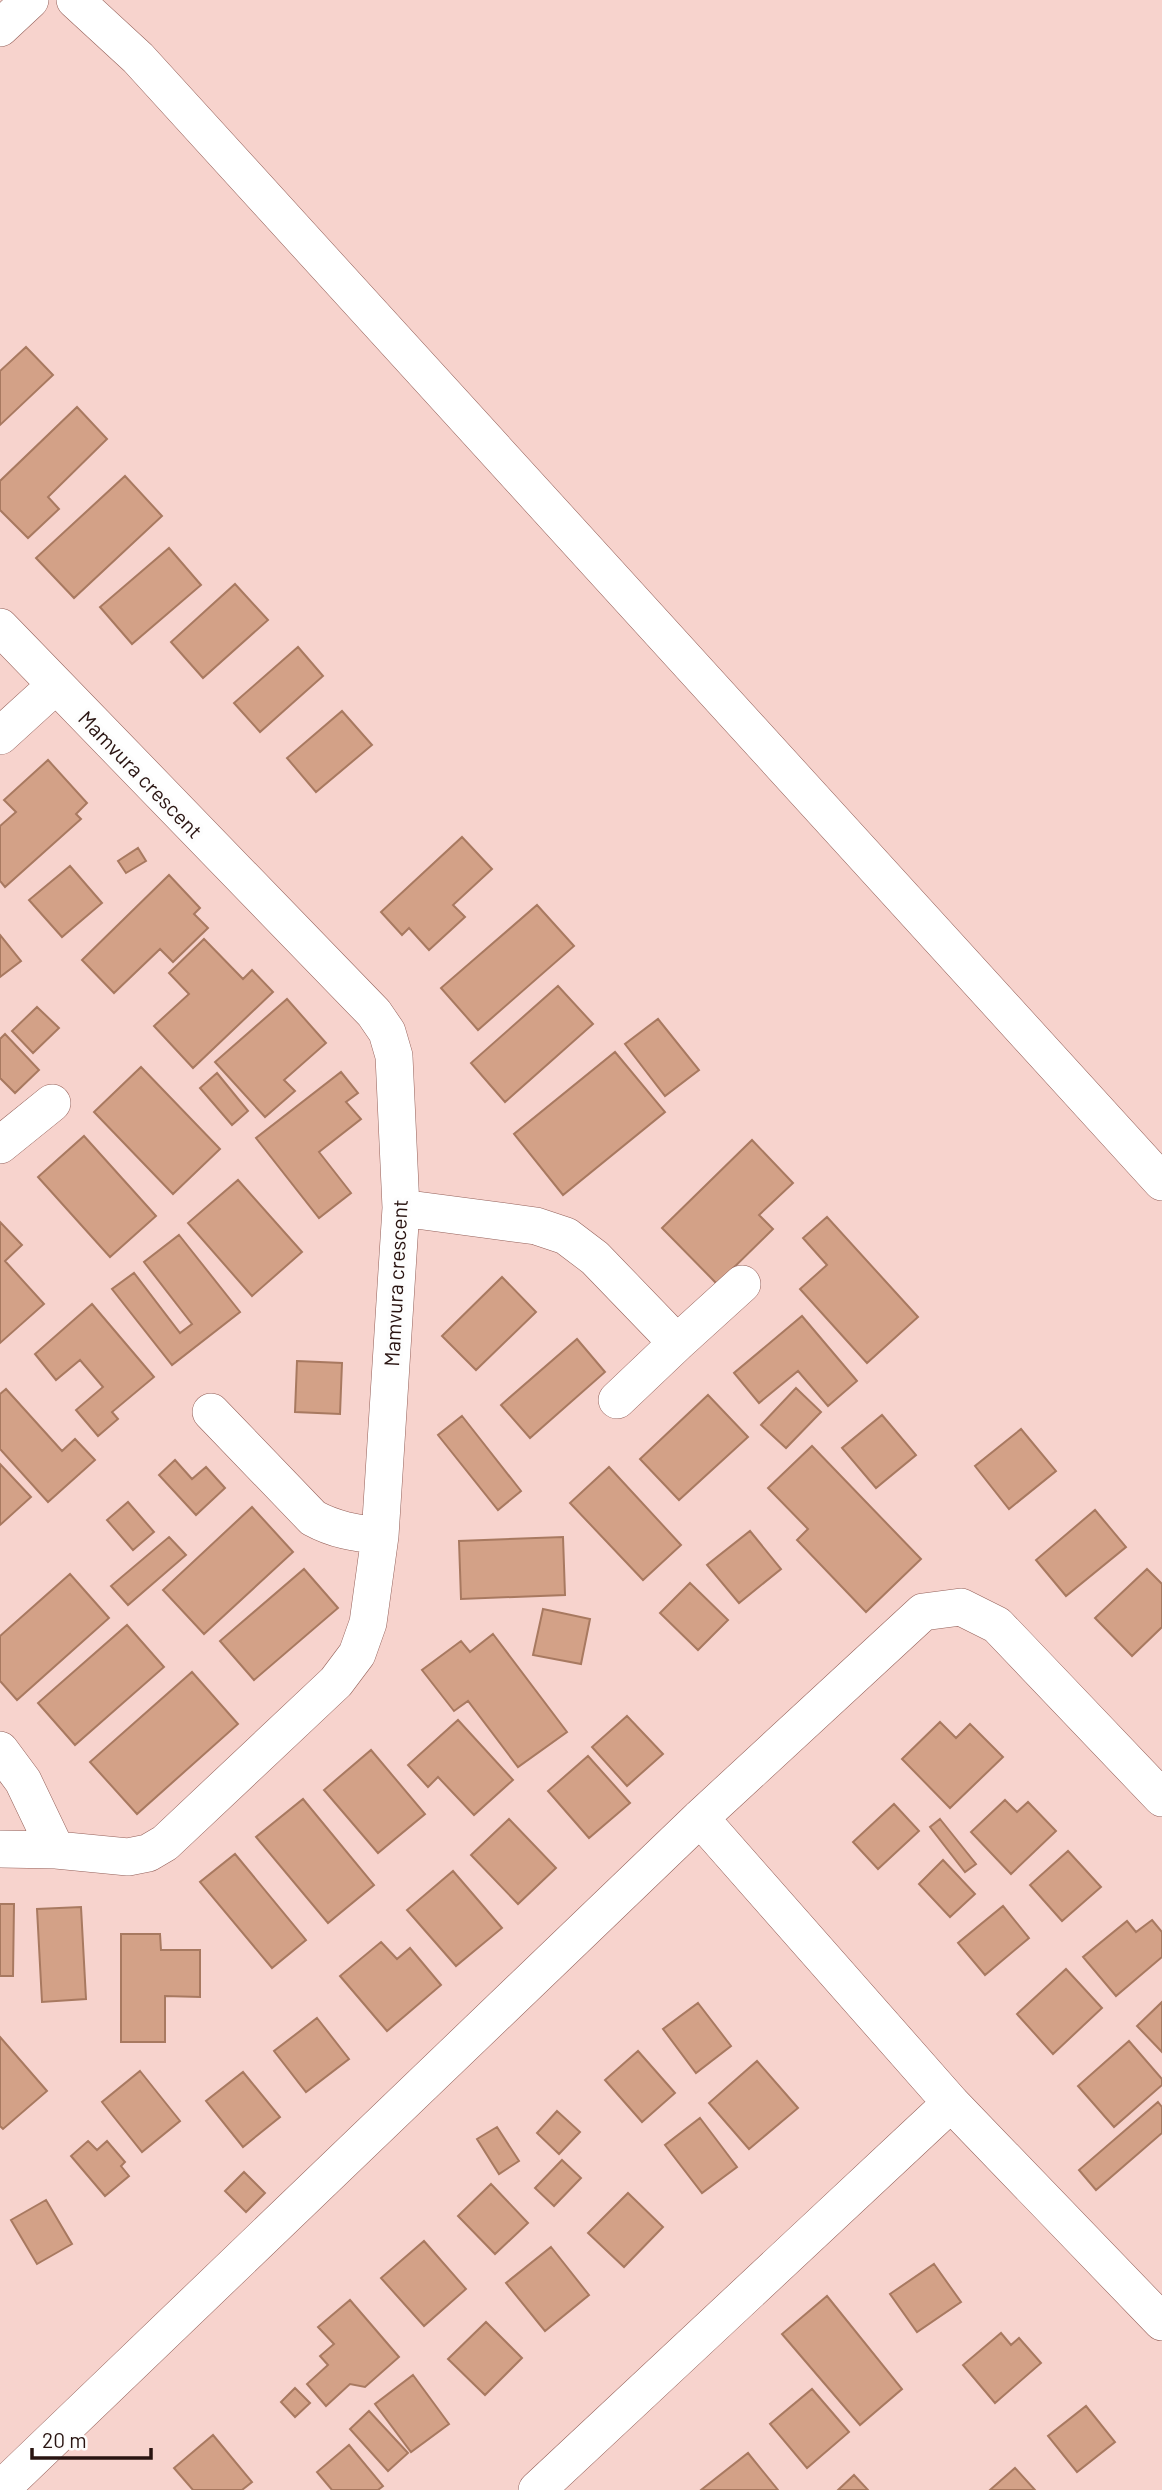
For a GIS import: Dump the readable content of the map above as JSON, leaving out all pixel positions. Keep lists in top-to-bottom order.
{
  "streets": {
    "street": ["Mamvura crescent"]
  },
  "scale_bar": "20 m"
}
